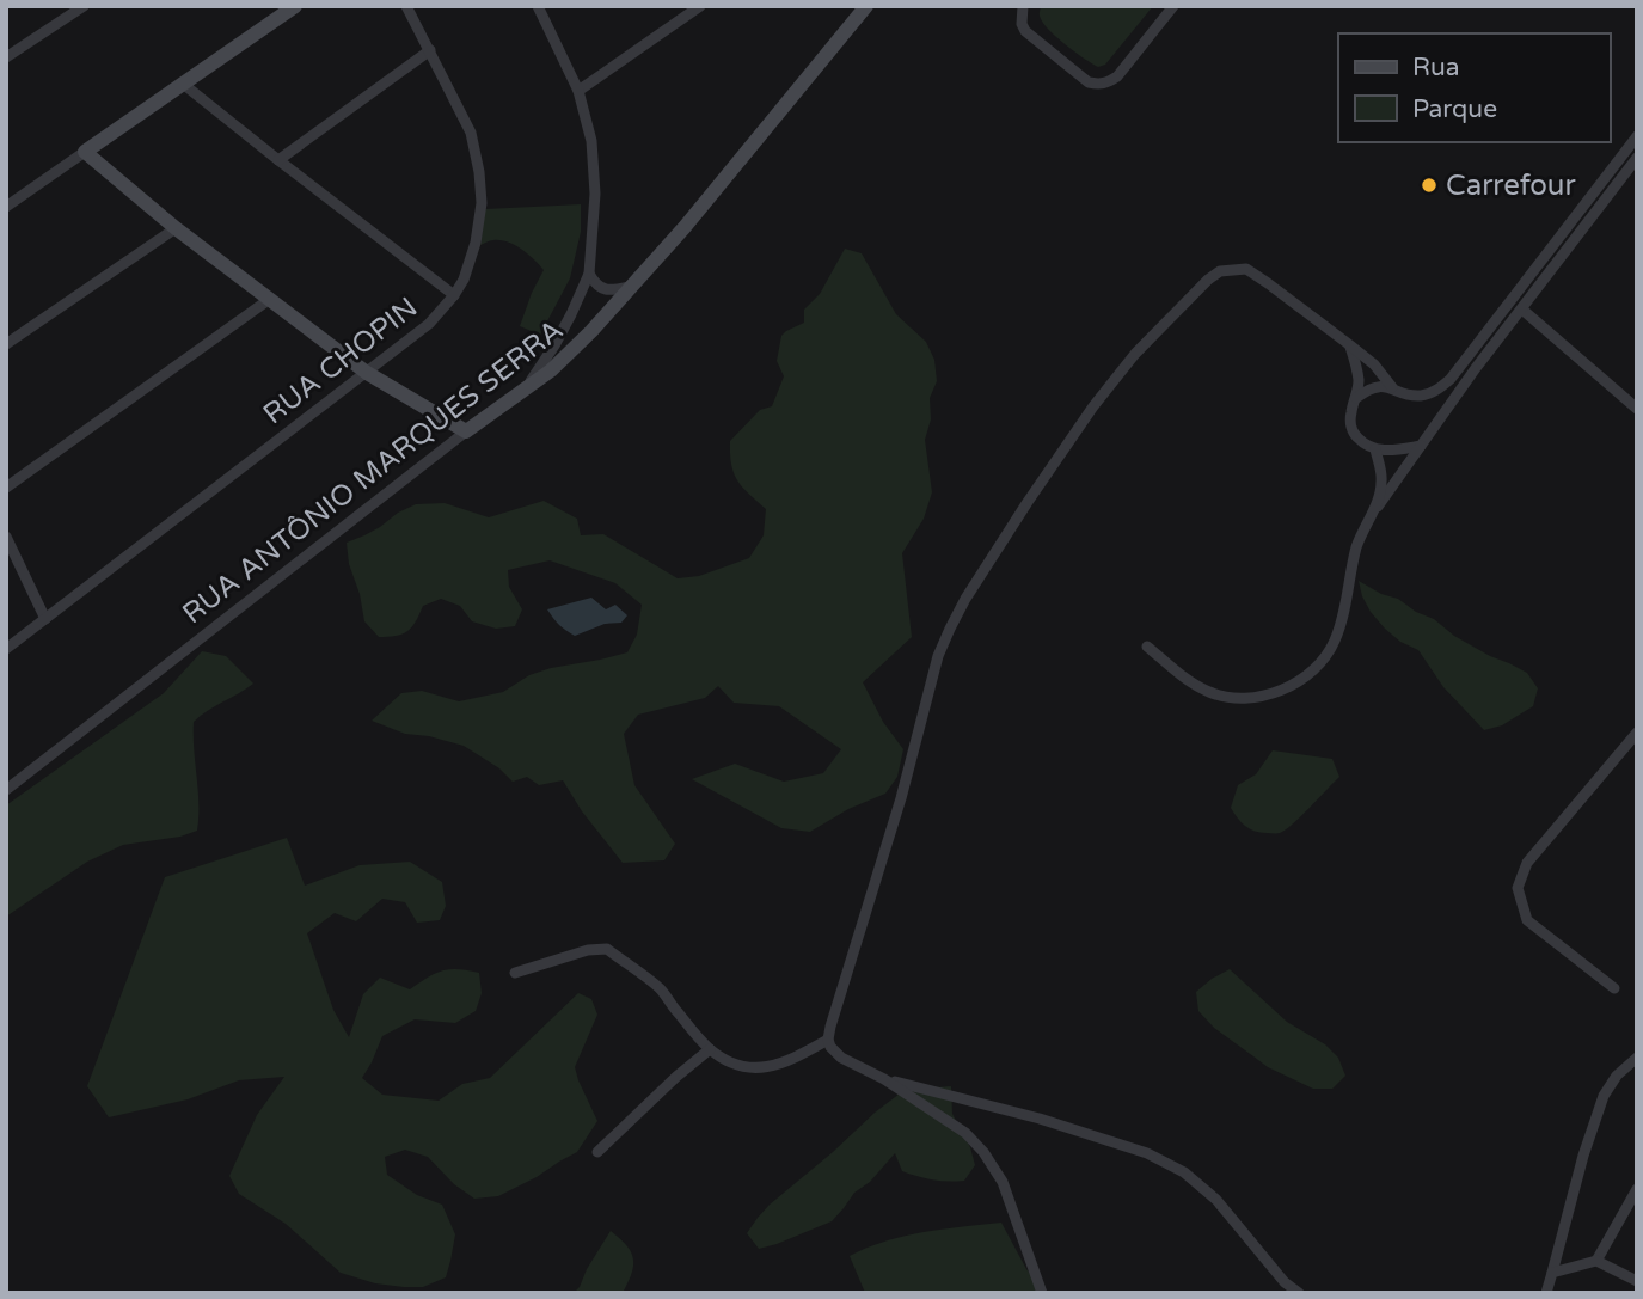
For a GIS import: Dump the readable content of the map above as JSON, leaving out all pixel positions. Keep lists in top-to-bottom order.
{
  "streets": {
    "street": ["RUA CHOPIN", "RUA ANTÔNIO MARQUES SERRA"]
  },
  "places": ["Carrefour"],
  "legend": ["Rua", "Parque"]
}
